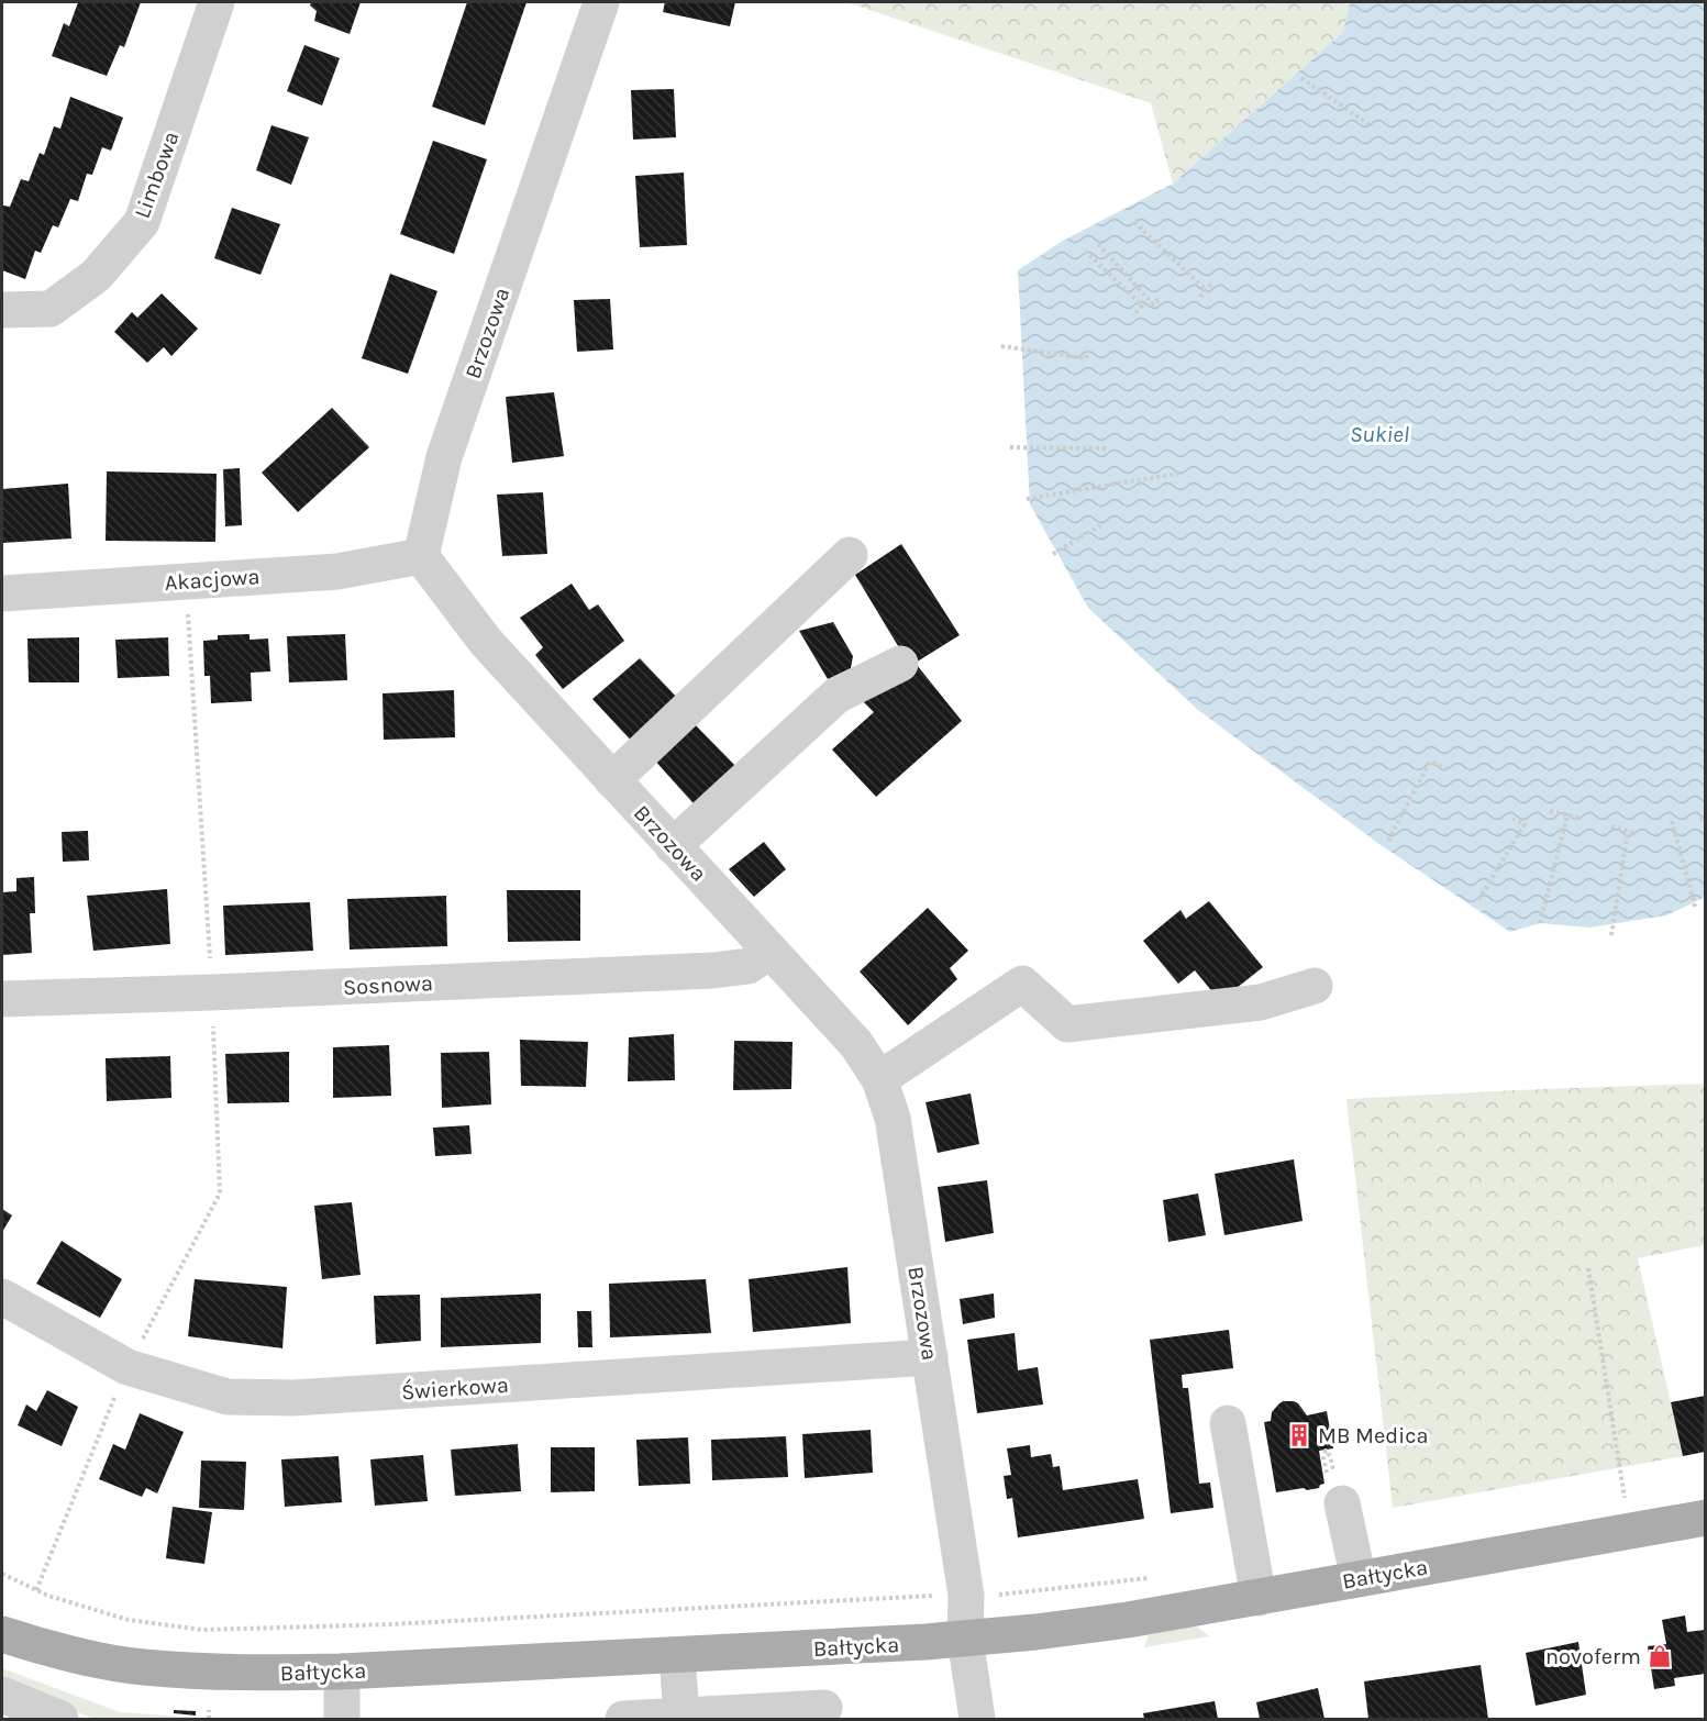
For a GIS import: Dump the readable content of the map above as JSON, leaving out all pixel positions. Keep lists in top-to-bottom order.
{
  "streets": {
    "main road": ["Bałtycka"],
    "street": [
      "Limbowa",
      "Brzozowa",
      "Akacjowa",
      "Sosnowa",
      "Świerkowa"
    ]
  },
  "crossings": [
    ["Brzozowa", "Akacjowa"],
    ["Brzozowa", "Sosnowa"],
    ["Brzozowa", "Świerkowa"],
    ["Brzozowa", "Bałtycka"]
  ],
  "water": ["Sukiel"],
  "places": {
    "building": ["MB Medica"],
    "shop": ["novoferm"]
  }
}
